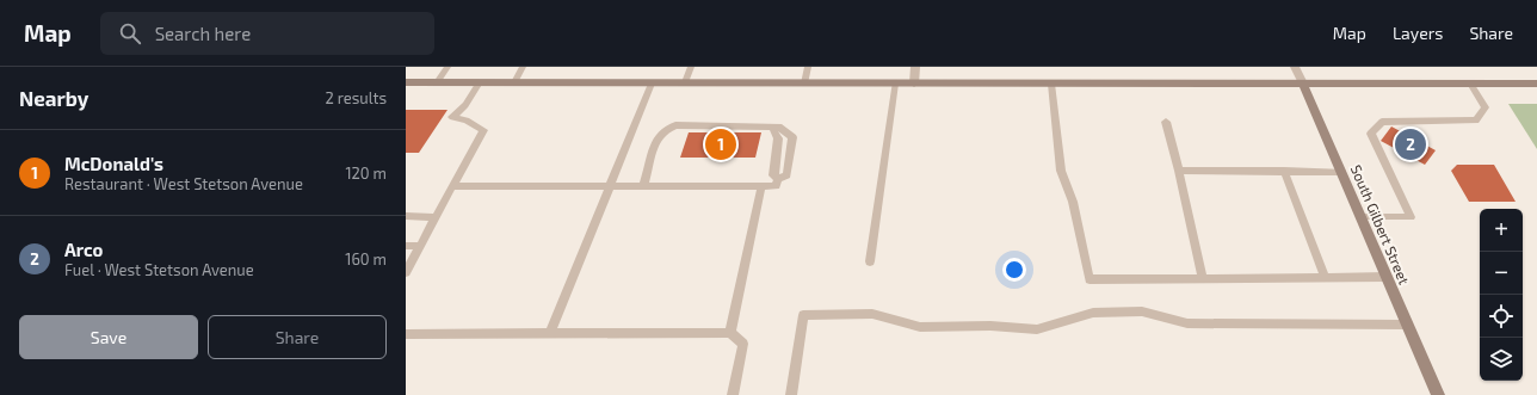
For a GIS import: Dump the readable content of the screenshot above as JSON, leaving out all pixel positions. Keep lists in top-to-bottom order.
{
  "streets": {
    "main road": ["South Gilbert Street"]
  },
  "page": {
    "header": "Map",
    "search": "Search here",
    "nav": ["Map", "Layers", "Share"],
    "heading": ["Nearby", "2 results"],
    "pins": ["1", "2"],
    "list": [
      {
        "mark": "1",
        "name": "McDonald's",
        "note": "Restaurant · West Stetson Avenue",
        "value": "120 m"
      },
      {
        "mark": "2",
        "name": "Arco",
        "note": "Fuel · West Stetson Avenue",
        "value": "160 m"
      }
    ],
    "map_buttons": ["+", "−"],
    "buttons": ["Save", "Share"]
  }
}
